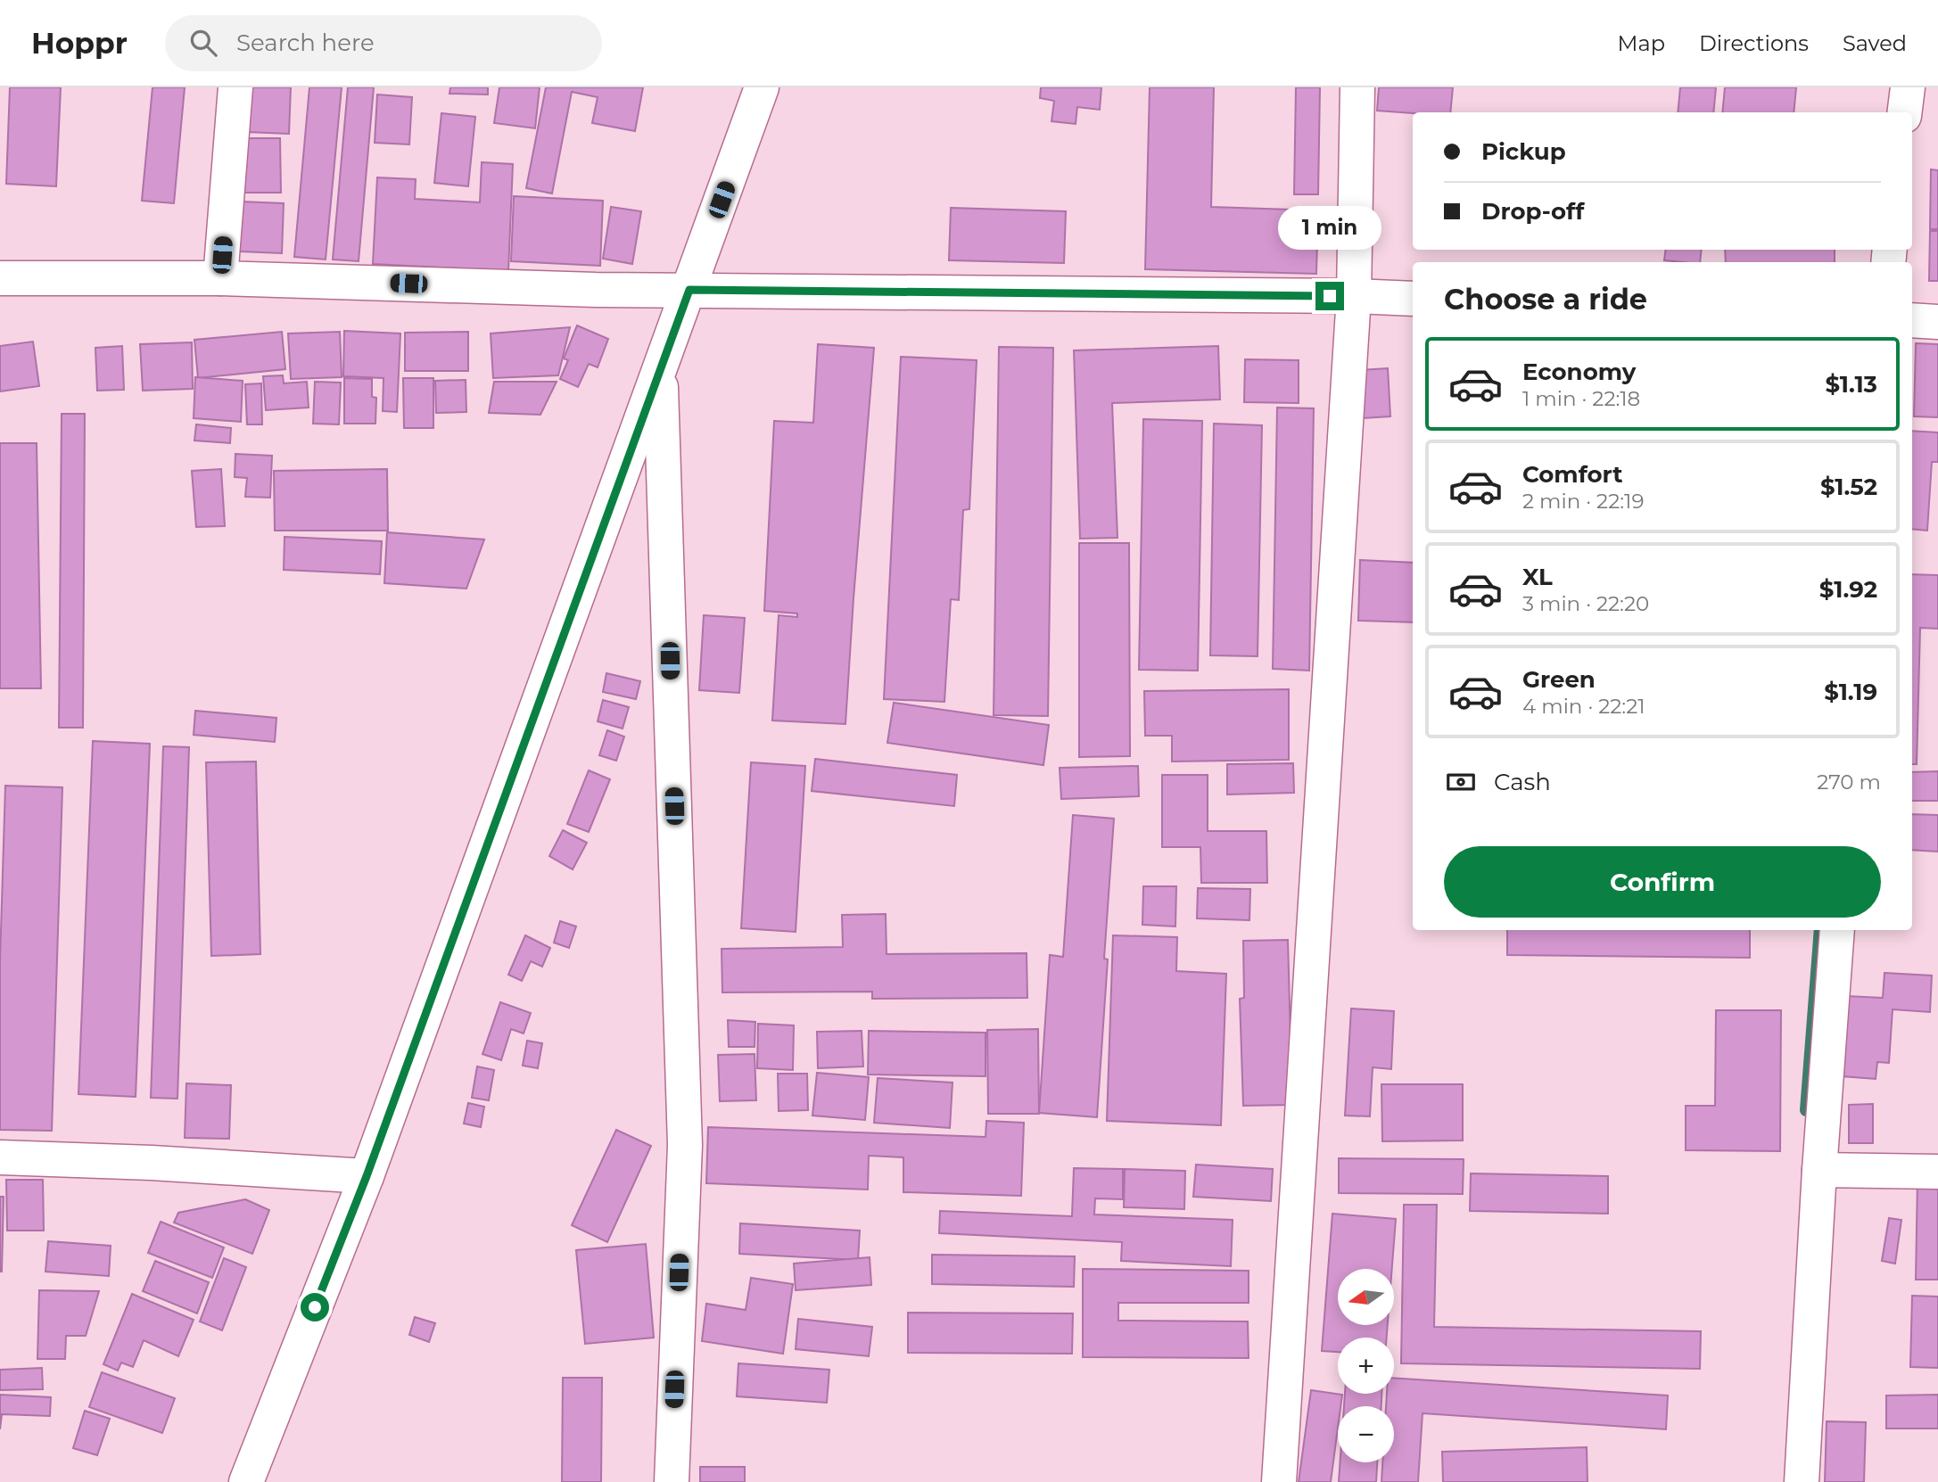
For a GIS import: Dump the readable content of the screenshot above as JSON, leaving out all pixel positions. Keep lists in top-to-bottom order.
{
  "north": "left",
  "page": {
    "header": "Hoppr",
    "search": "Search here",
    "nav": ["Map", "Directions", "Saved"],
    "banner": ["Pickup", "Drop-off"],
    "bubble": "1 min",
    "heading": "Choose a ride",
    "list": [
      {
        "name": "Economy",
        "note": "1 min · 22:18",
        "value": "$1.13"
      },
      {
        "name": "Comfort",
        "note": "2 min · 22:19",
        "value": "$1.52"
      },
      {
        "name": "XL",
        "note": "3 min · 22:20",
        "value": "$1.92"
      },
      {
        "name": "Green",
        "note": "4 min · 22:21",
        "value": "$1.19"
      }
    ],
    "pay": ["Cash", "270 m"],
    "buttons": "Confirm",
    "map_buttons": ["+", "−"]
  }
}
